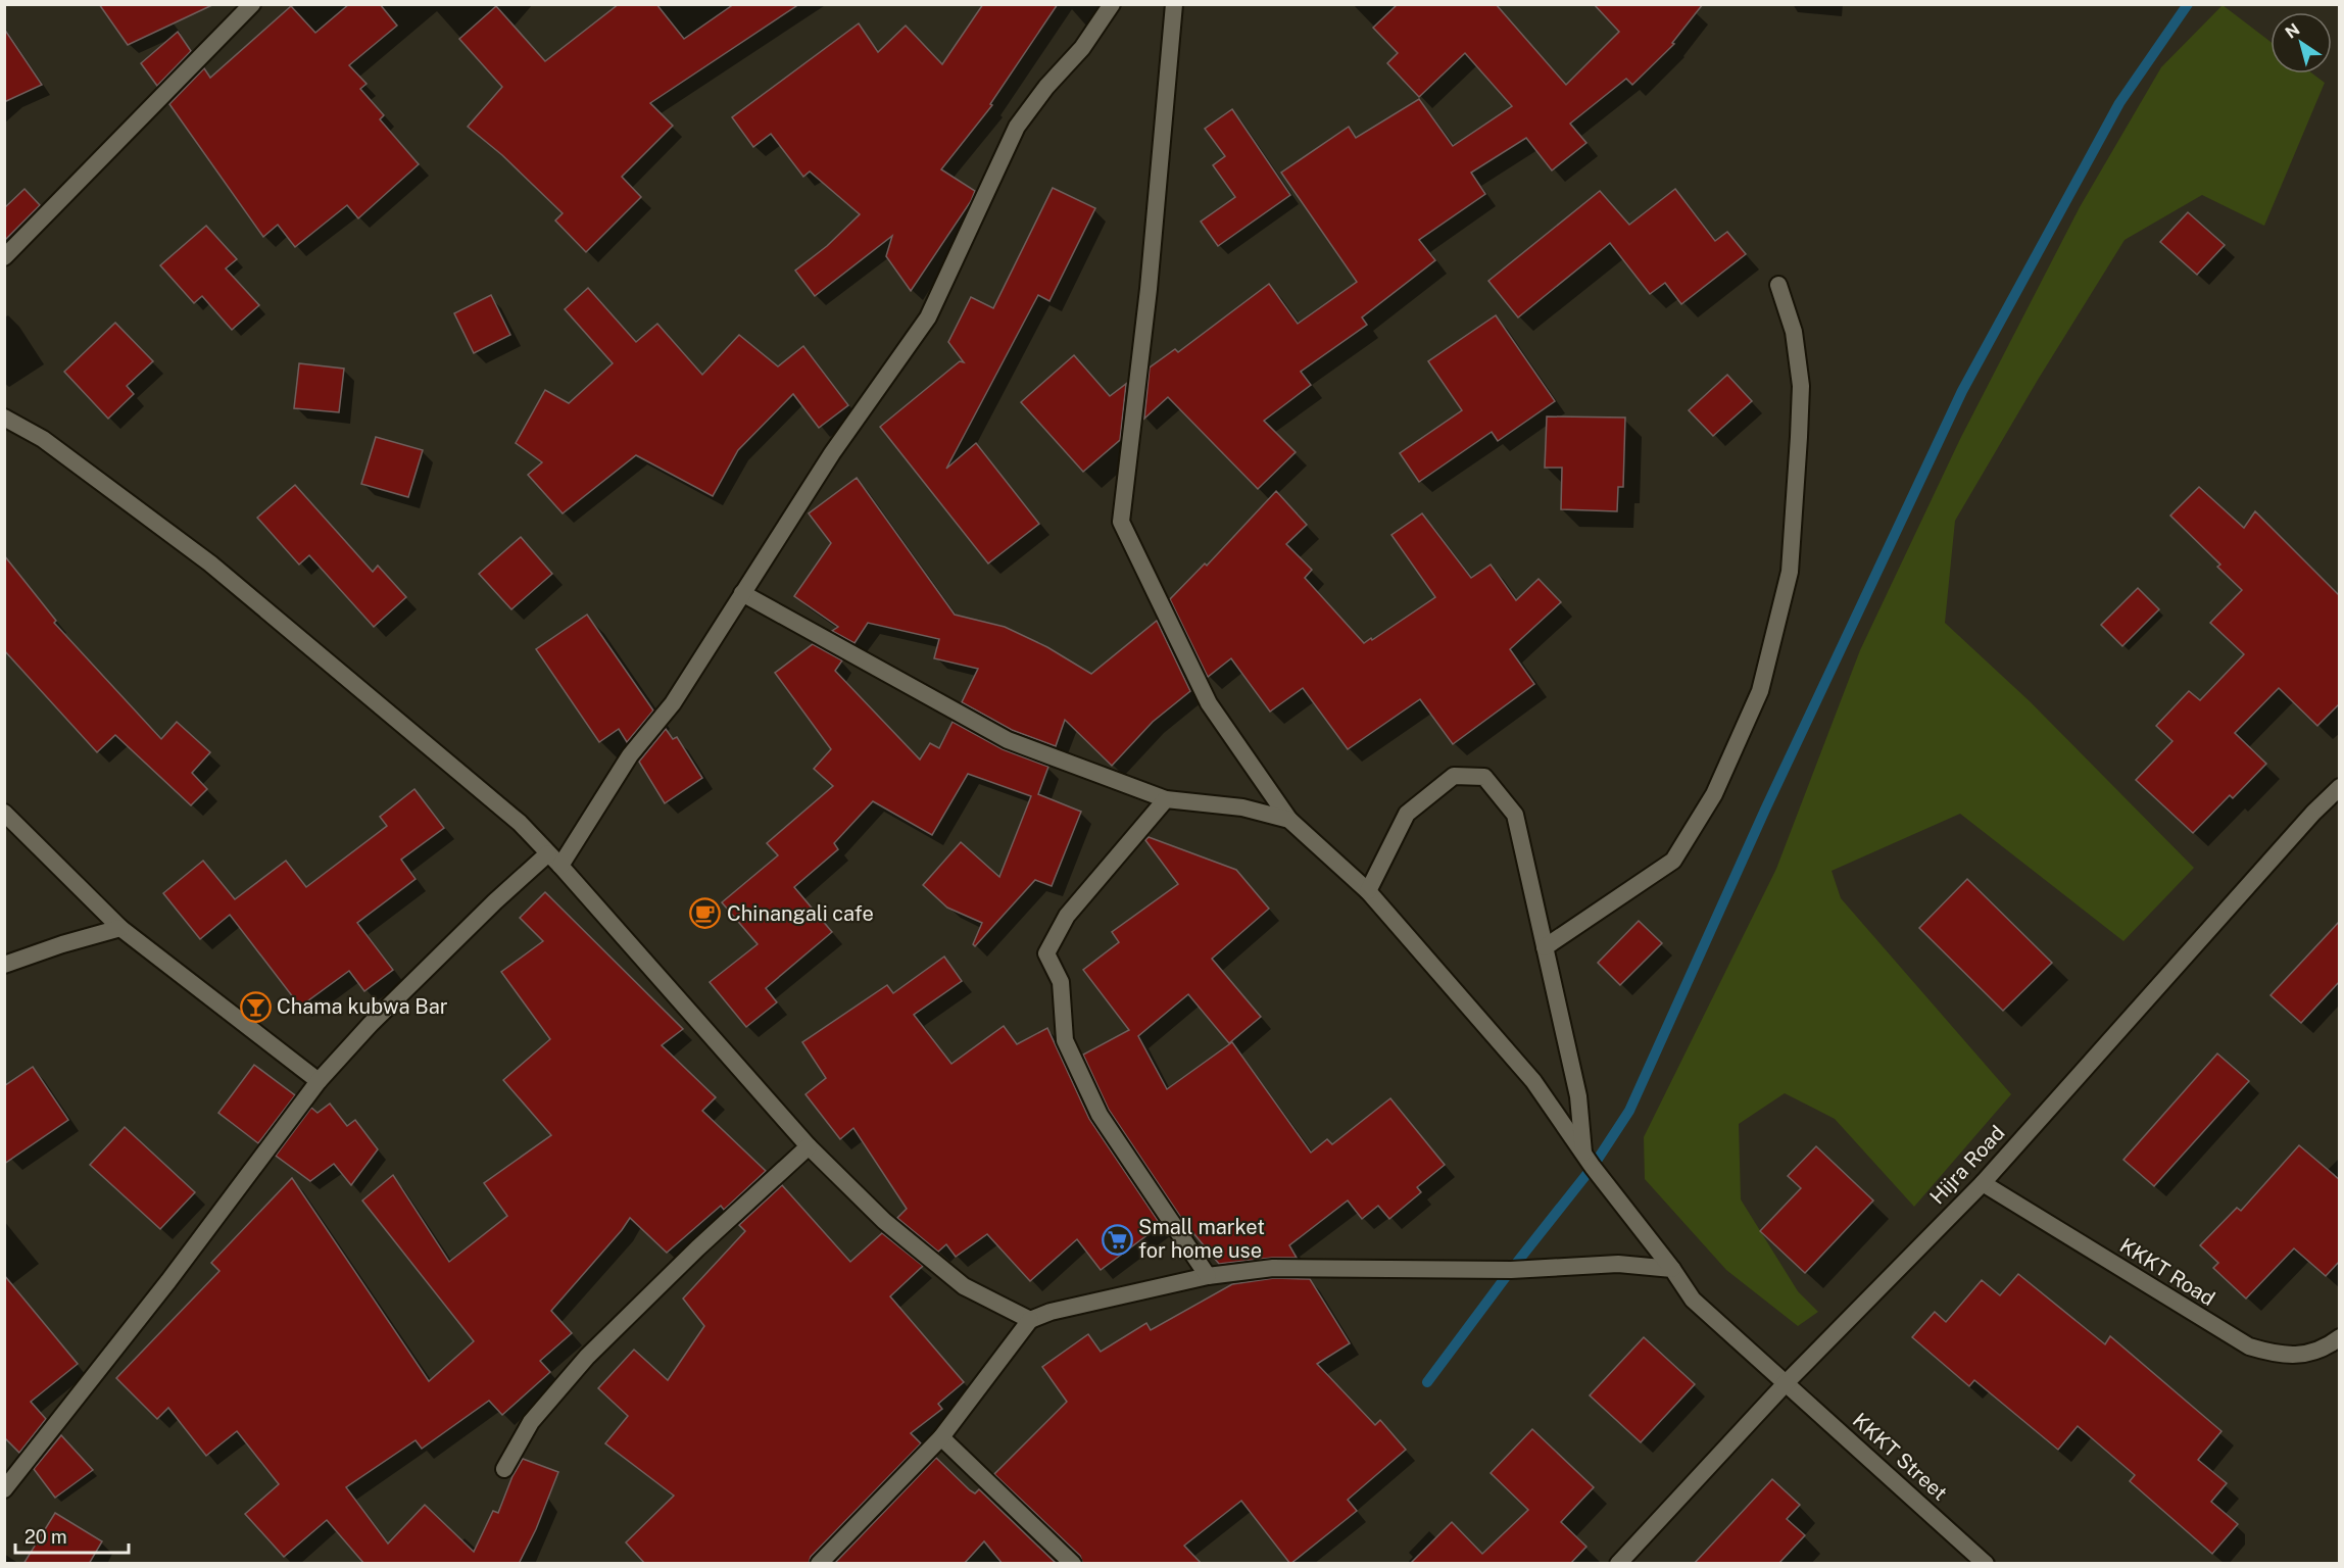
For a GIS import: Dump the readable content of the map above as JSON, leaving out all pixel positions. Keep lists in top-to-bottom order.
{
  "streets": {
    "street": ["Hijra Road", "KKKT Road", "KKKT Street"]
  },
  "crossings": [
    ["Hijra Road", "KKKT Road"],
    ["Hijra Road", "KKKT Street"]
  ],
  "places": {
    "cafe": ["Chinangali cafe"],
    "bar": ["Chama kubwa Bar"],
    "supermarket": ["Small market for home use"]
  },
  "scale_bar": "20 m",
  "north": "top left"
}
